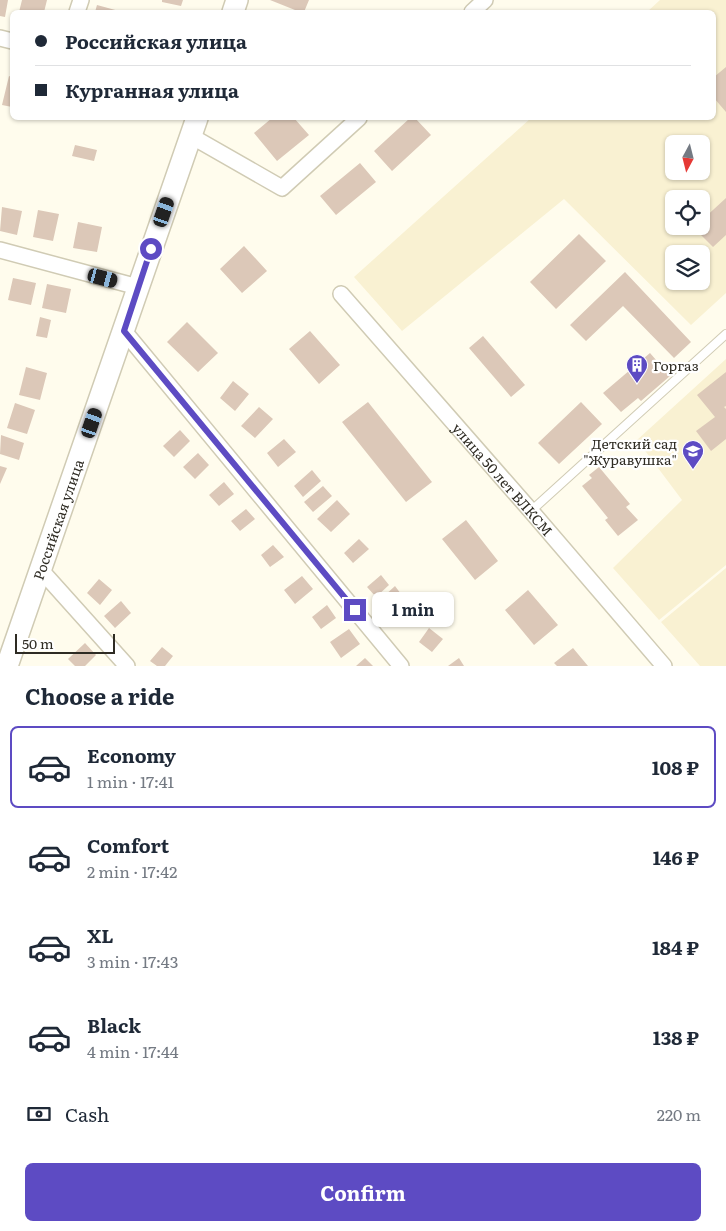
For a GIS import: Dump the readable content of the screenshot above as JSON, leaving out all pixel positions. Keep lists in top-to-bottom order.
{
  "streets": {
    "street": ["улица 50 лет ВЛКСМ", "Российская улица"]
  },
  "places": {
    "building": ["Горгаз"],
    "school or university": ["Детский сад \"Журавушка\""]
  },
  "scale_bar": "50 m",
  "north": "bottom",
  "page": {
    "banner": ["Российская улица", "Курганная улица"],
    "bubble": "1 min",
    "scale": "50 m",
    "heading": "Choose a ride",
    "list": [
      {
        "name": "Economy",
        "note": "1 min · 17:41",
        "value": "108 ₽"
      },
      {
        "name": "Comfort",
        "note": "2 min · 17:42",
        "value": "146 ₽"
      },
      {
        "name": "XL",
        "note": "3 min · 17:43",
        "value": "184 ₽"
      },
      {
        "name": "Black",
        "note": "4 min · 17:44",
        "value": "138 ₽"
      }
    ],
    "pay": ["Cash", "220 m"],
    "buttons": "Confirm"
  }
}
